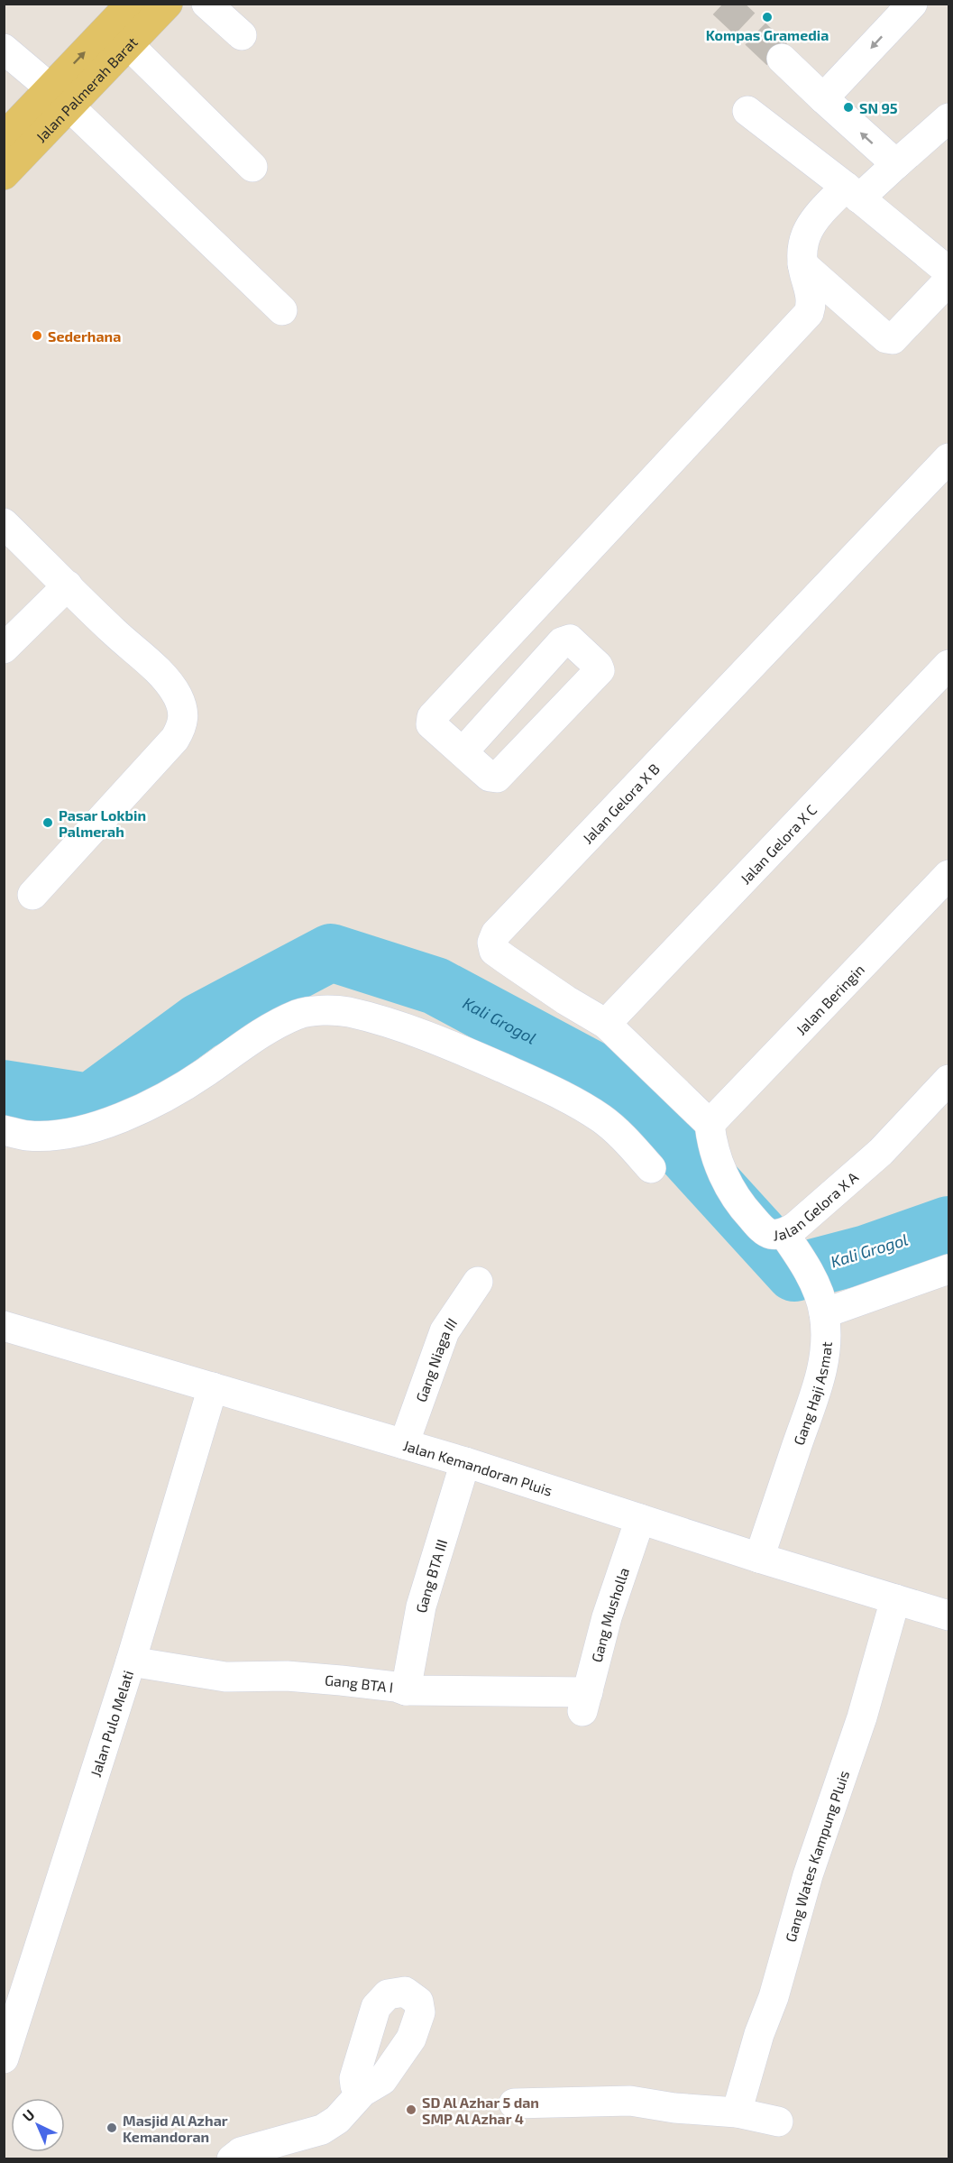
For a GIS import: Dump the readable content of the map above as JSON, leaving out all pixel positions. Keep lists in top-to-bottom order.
{
  "streets": {
    "main road": ["Jalan Palmerah Barat"],
    "street": [
      "Jalan Gelora X B",
      "Jalan Gelora X C",
      "Jalan Beringin",
      "Jalan Gelora X A",
      "Gang Niaga III",
      "Gang Haji Asmat",
      "Jalan Kemandoran Pluis",
      "Gang BTA III",
      "Gang Musholla",
      "Gang BTA I",
      "Jalan Pulo Melati",
      "Gang Wates Kampung Pluis"
    ]
  },
  "crossings": [
    ["Jalan Gelora X B", "Jalan Gelora X C"],
    ["Jalan Gelora X B", "Jalan Beringin"],
    ["Jalan Gelora X B", "Jalan Gelora X A"],
    ["Jalan Beringin", "Jalan Gelora X A"],
    ["Jalan Gelora X A", "Gang Haji Asmat"],
    ["Gang Niaga III", "Jalan Kemandoran Pluis"],
    ["Gang Haji Asmat", "Jalan Kemandoran Pluis"],
    ["Jalan Kemandoran Pluis", "Gang BTA III"],
    ["Jalan Kemandoran Pluis", "Gang Musholla"],
    ["Jalan Kemandoran Pluis", "Jalan Pulo Melati"],
    ["Jalan Kemandoran Pluis", "Gang Wates Kampung Pluis"],
    ["Gang BTA III", "Gang BTA I"],
    ["Gang Musholla", "Gang BTA I"],
    ["Gang BTA I", "Jalan Pulo Melati"]
  ],
  "water": ["Kali Grogol"],
  "places": [
    "Kompas Gramedia",
    "SN 95",
    "Sederhana",
    "Pasar Lokbin Palmerah",
    "SD Al Azhar 5 dan SMP Al Azhar 4",
    "Masjid Al Azhar Kemandoran"
  ],
  "north": "top left"
}
